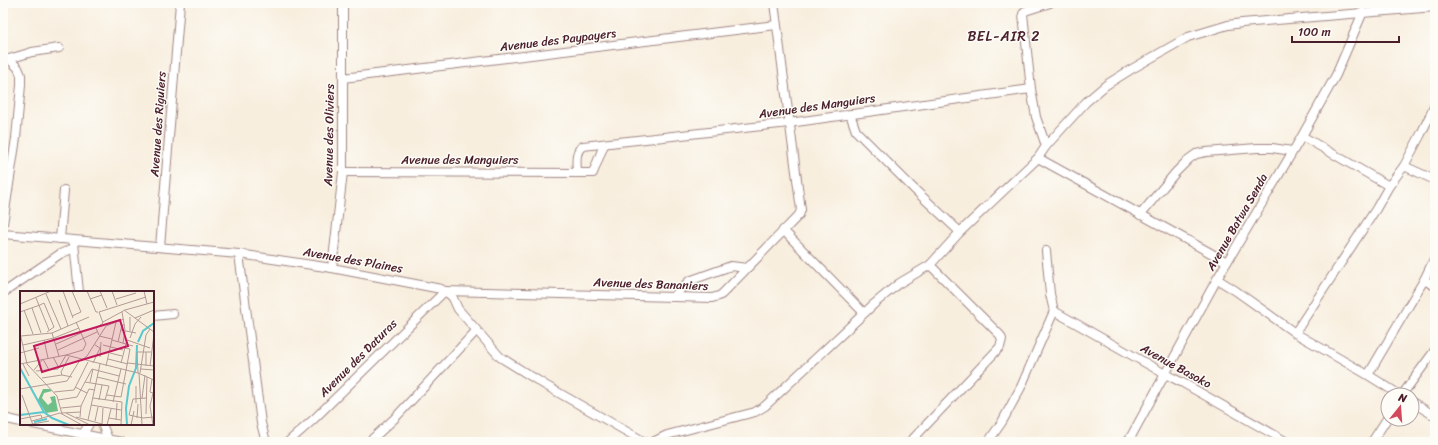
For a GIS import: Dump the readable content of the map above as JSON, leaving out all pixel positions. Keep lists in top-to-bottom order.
{
  "streets": {
    "street": [
      "Avenue des Paypayers",
      "Avenue des Manguiers",
      "Avenue des Riguiers",
      "Avenue des Oliviers",
      "Avenue Batwa Senda",
      "Avenue des Plaines",
      "Avenue des Bananiers",
      "Avenue des Daturas",
      "Avenue Basoko"
    ]
  },
  "crossings": [
    ["Avenue des Paypayers", "Avenue des Oliviers"],
    ["Avenue des Paypayers", "Avenue des Bananiers"],
    ["Avenue des Manguiers", "Avenue des Oliviers"],
    ["Avenue des Manguiers", "Avenue des Bananiers"],
    ["Avenue des Riguiers", "Avenue des Plaines"],
    ["Avenue des Oliviers", "Avenue des Plaines"],
    ["Avenue Batwa Senda", "Avenue Basoko"],
    ["Avenue des Plaines", "Avenue des Bananiers"],
    ["Avenue des Plaines", "Avenue des Daturas"],
    ["Avenue des Bananiers", "Avenue des Daturas"]
  ],
  "districts": ["BEL-AIR 2"],
  "scale_bar": "100 m",
  "north": "top"
}
